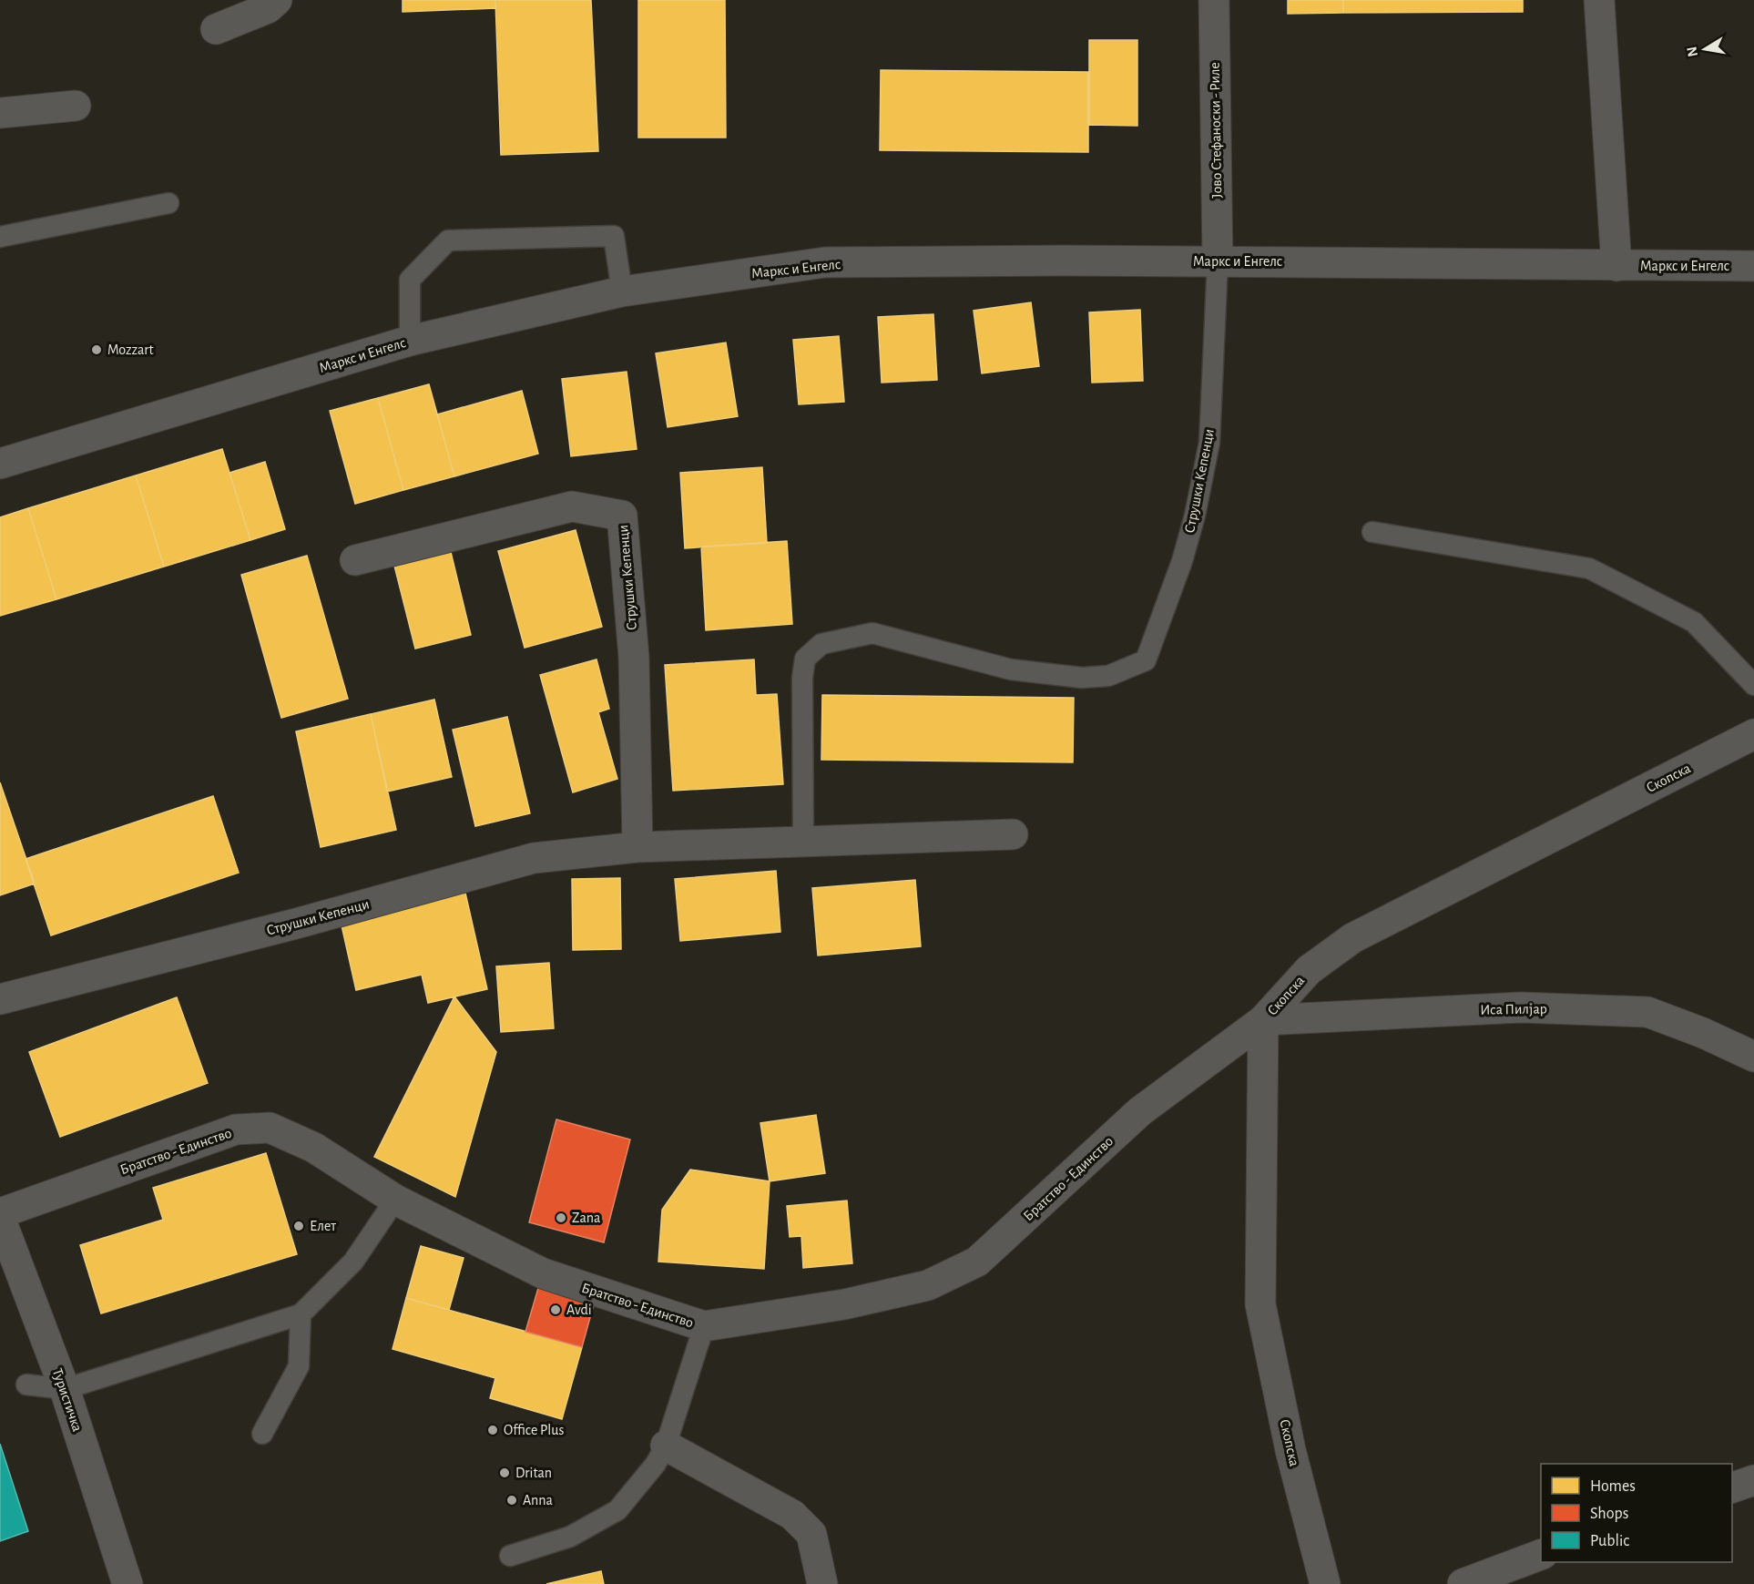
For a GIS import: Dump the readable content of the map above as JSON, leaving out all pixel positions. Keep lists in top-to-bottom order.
{
  "streets": {
    "street": [
      "Јово Стефаноски - Риле",
      "Маркс и Енгелс",
      "Струшки Кепенци",
      "Скопска",
      "Иса Пилјар",
      "Братство - Единство",
      "Туристичка"
    ]
  },
  "crossings": [
    ["Јово Стефаноски - Риле", "Маркс и Енгелс"],
    ["Јово Стефаноски - Риле", "Струшки Кепенци"],
    ["Маркс и Енгелс", "Струшки Кепенци"],
    ["Скопска", "Иса Пилјар"],
    ["Скопска", "Братство - Единство"],
    ["Иса Пилјар", "Братство - Единство"]
  ],
  "places": [
    "Mozzart",
    "Zana",
    "Елет",
    "Avdi",
    "Office Plus",
    "Dritan",
    "Anna"
  ],
  "legend": ["Homes", "Shops", "Public"],
  "north": "left"
}
